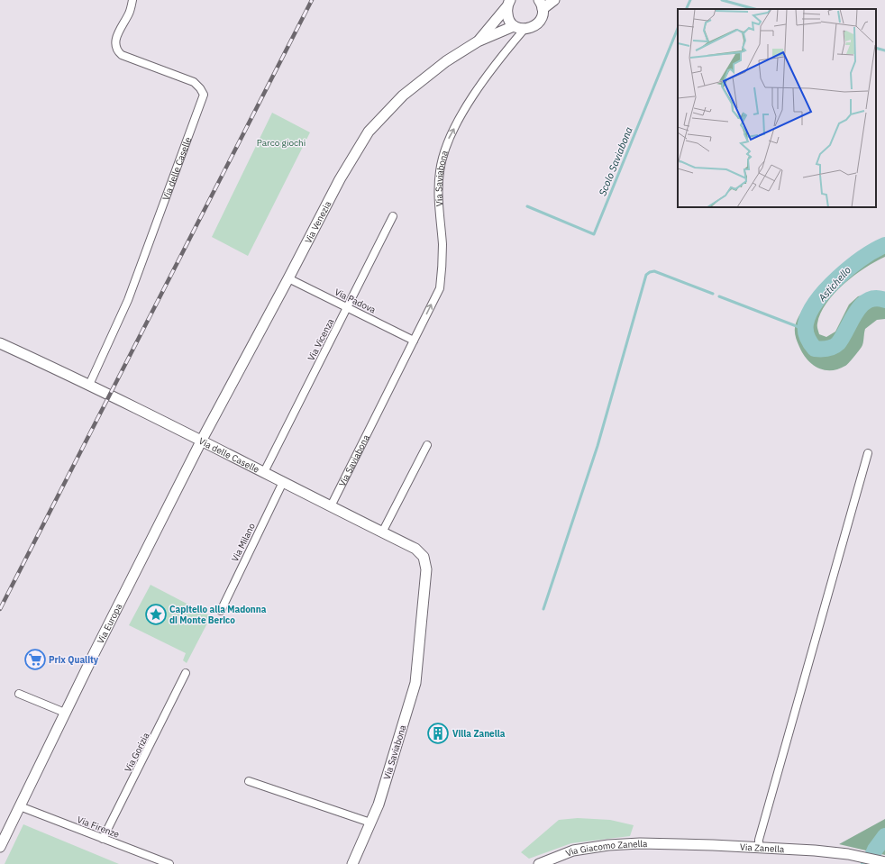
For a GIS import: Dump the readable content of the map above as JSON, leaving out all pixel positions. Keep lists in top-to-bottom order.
{
  "streets": {
    "street": [
      "Via delle Caselle",
      "Via Saviabona",
      "Via Venezia",
      "Via Padova",
      "Via Vicenza",
      "Via Milano",
      "Via Europa",
      "Via Gorizia",
      "Via Firenze",
      "Via Zanella",
      "Via Giacomo Zanella"
    ]
  },
  "crossings": [
    ["Via delle Caselle", "Via Saviabona"],
    ["Via delle Caselle", "Via Venezia"],
    ["Via delle Caselle", "Via Vicenza"],
    ["Via delle Caselle", "Via Milano"],
    ["Via delle Caselle", "Via Europa"],
    ["Via Saviabona", "Via Padova"],
    ["Via Venezia", "Via Padova"],
    ["Via Venezia", "Via Europa"],
    ["Via Padova", "Via Vicenza"],
    ["Via Europa", "Via Firenze"],
    ["Via Gorizia", "Via Firenze"],
    ["Via Zanella", "Via Giacomo Zanella"]
  ],
  "water": ["Scolo Saviabona", "Astichello"],
  "parks": ["Parco giochi"],
  "places": {
    "place": ["Capitello alla Madonna di Monte Berico"],
    "supermarket": ["Prix Quality"],
    "building": ["Villa Zanella"]
  }
}
